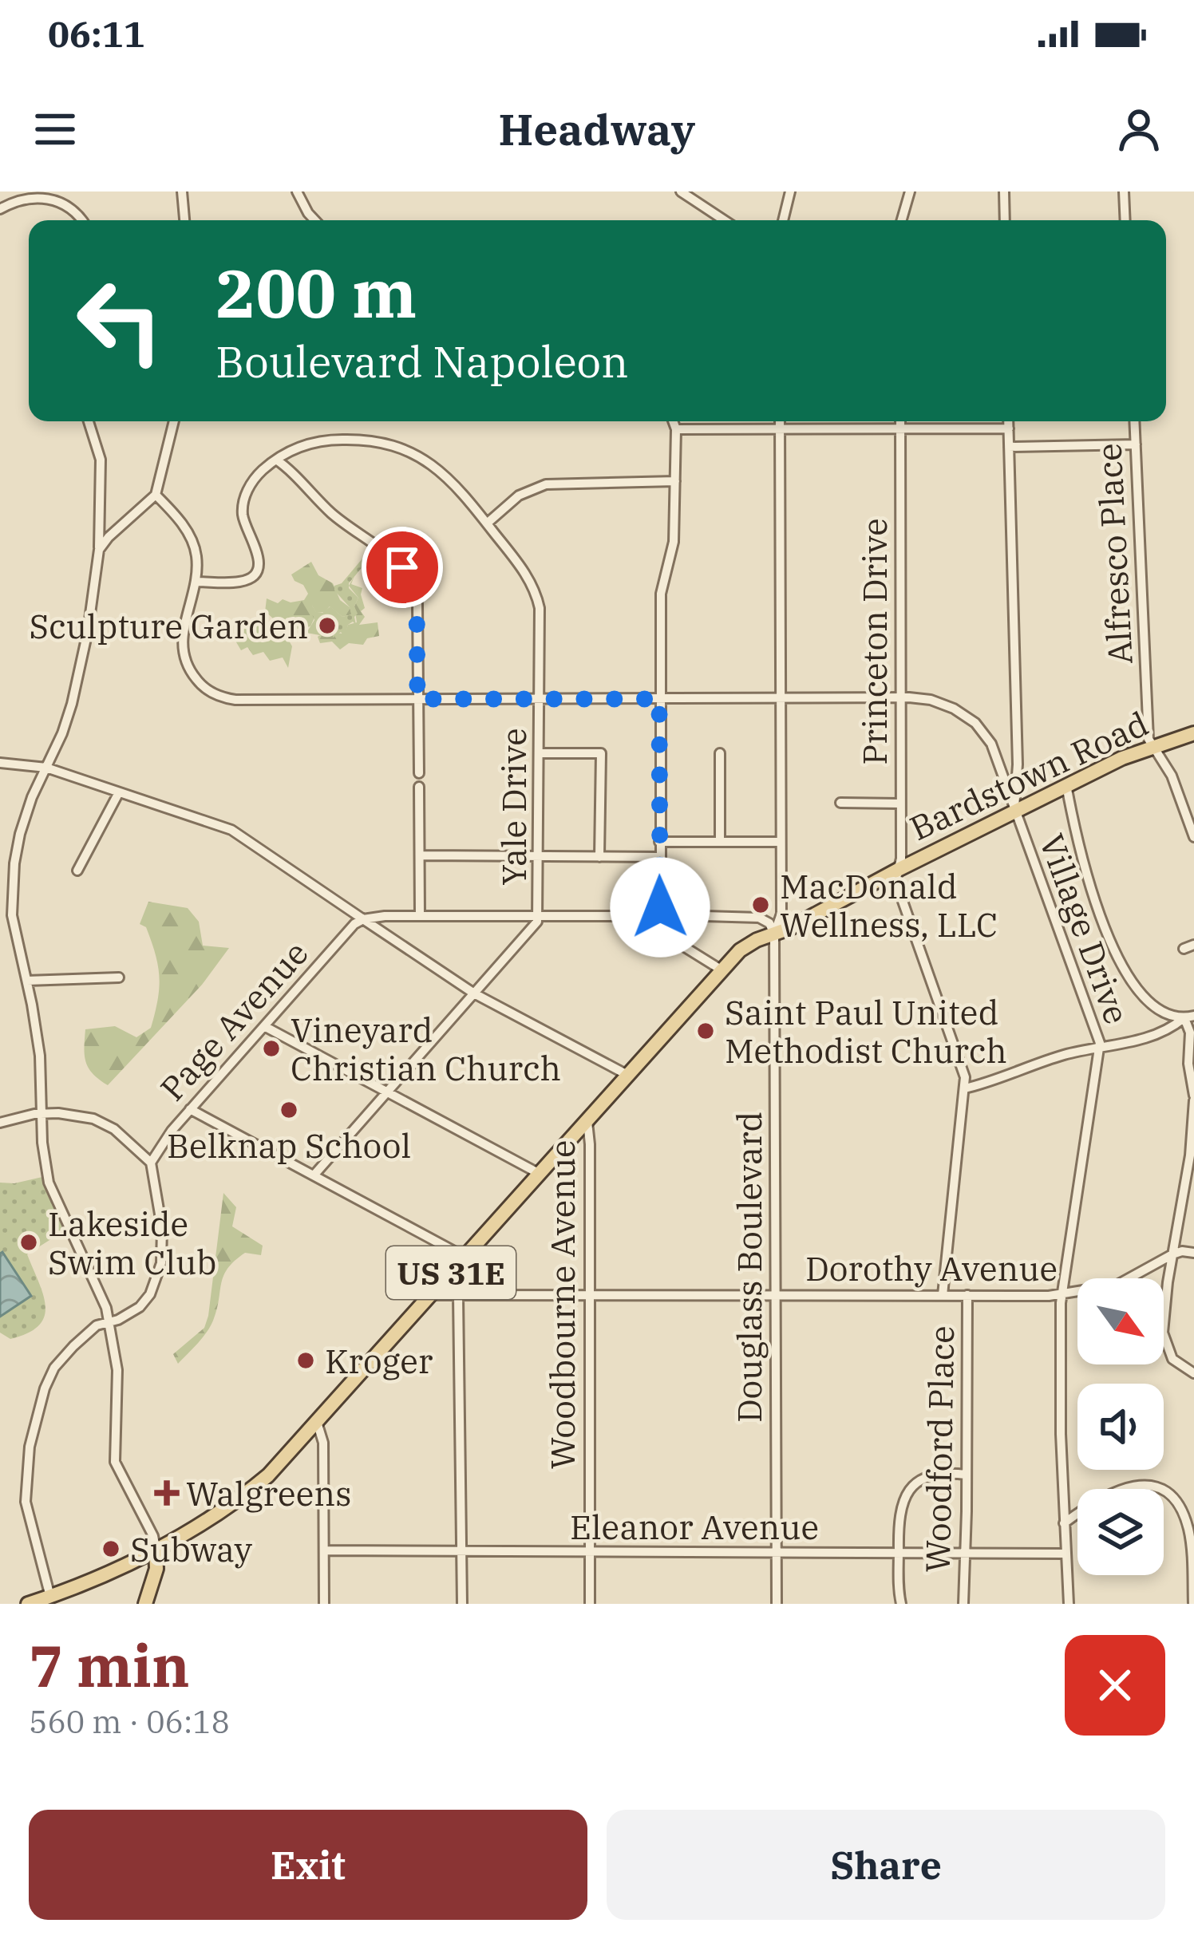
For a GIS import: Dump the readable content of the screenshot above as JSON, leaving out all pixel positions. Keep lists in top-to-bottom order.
{
  "streets": {
    "main road": ["Bardstown Road", "US 31E"],
    "street": [
      "Alfresco Place",
      "Princeton Drive",
      "Yale Drive",
      "Village Drive",
      "Page Avenue",
      "Douglass Boulevard",
      "Dorothy Avenue",
      "Woodbourne Avenue",
      "Woodford Place",
      "Eleanor Avenue"
    ]
  },
  "crossings": [
    ["Alfresco Place", "Bardstown Road"],
    ["Princeton Drive", "Bardstown Road"],
    ["Princeton Drive", "Village Drive"],
    ["Princeton Drive", "Woodford Place"],
    ["Bardstown Road", "Village Drive"],
    ["Bardstown Road", "Douglass Boulevard"],
    ["Bardstown Road", "Dorothy Avenue"],
    ["Bardstown Road", "Woodbourne Avenue"],
    ["Bardstown Road", "Woodford Place"],
    ["Yale Drive", "Village Drive"],
    ["Village Drive", "Douglass Boulevard"],
    ["Village Drive", "Dorothy Avenue"],
    ["Village Drive", "Eleanor Avenue"],
    ["Douglass Boulevard", "Dorothy Avenue"],
    ["Douglass Boulevard", "Eleanor Avenue"],
    ["Dorothy Avenue", "Woodbourne Avenue"],
    ["Dorothy Avenue", "Woodford Place"],
    ["Woodbourne Avenue", "Eleanor Avenue"],
    ["Woodford Place", "Eleanor Avenue"]
  ],
  "places": {
    "other": [
      "Sculpture Garden",
      "MacDonald Wellness, LLC",
      "Saint Paul United Methodist Church",
      "Vineyard Christian Church",
      "Belknap School",
      "Lakeside Swim Club",
      "Kroger",
      "Subway"
    ],
    "health": ["Walgreens"]
  },
  "north": "bottom right",
  "page": {
    "status": "06:11",
    "header": "Headway",
    "turn": ["200 m", "Boulevard Napoleon"],
    "heading": ["7 min", "560 m · 06:18"],
    "buttons": ["Exit", "Share"]
  }
}
